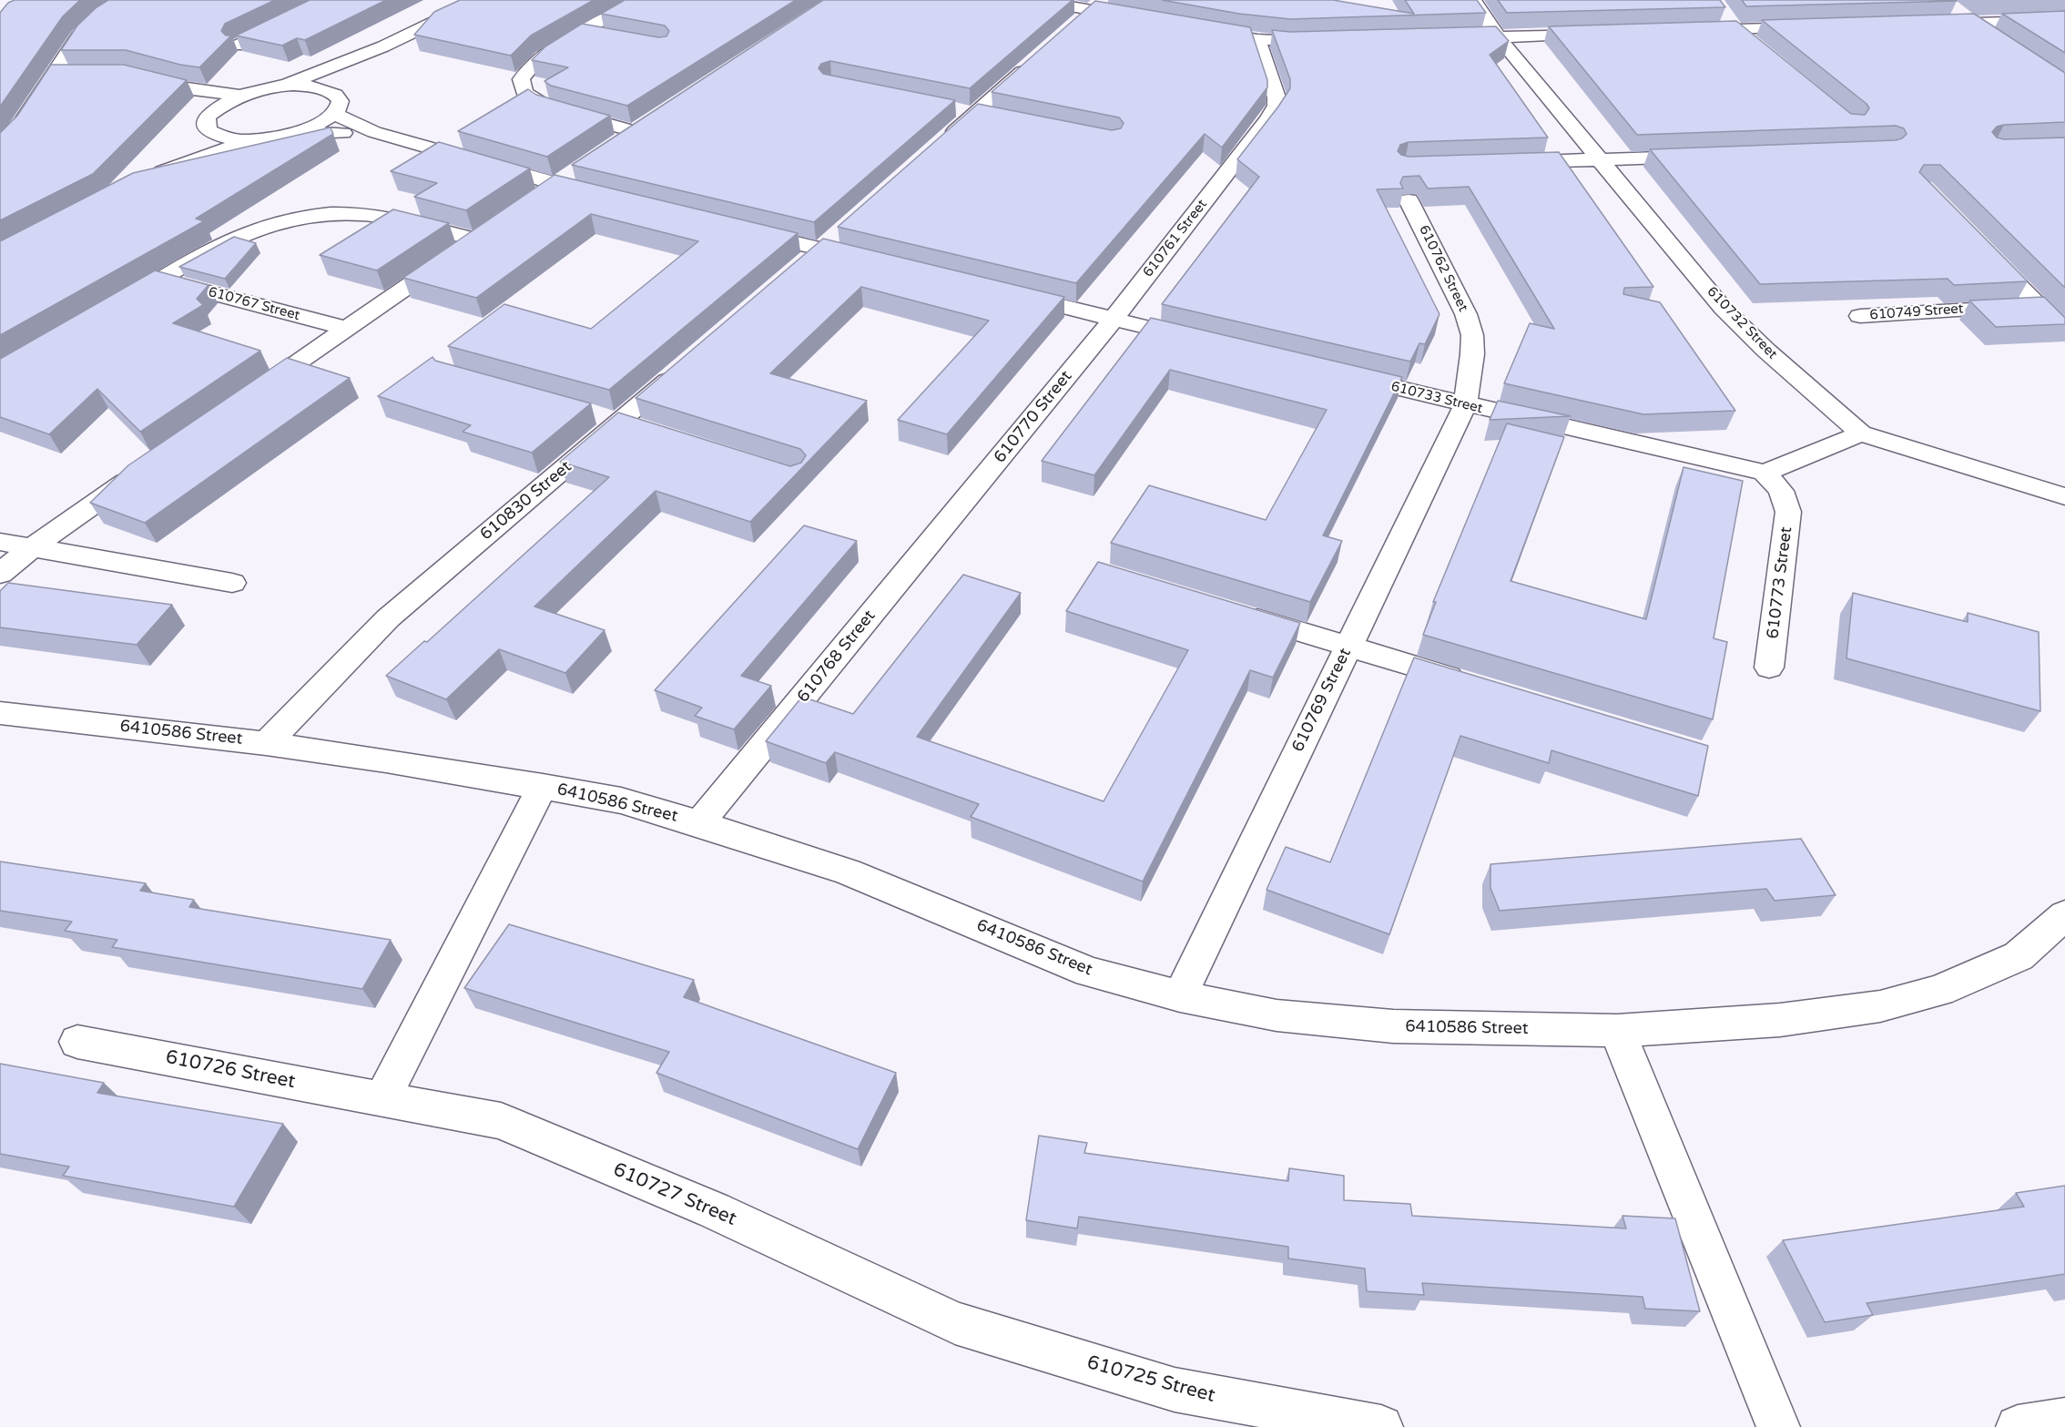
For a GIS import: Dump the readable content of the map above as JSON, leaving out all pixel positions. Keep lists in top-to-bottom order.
{
  "streets": {
    "street": [
      "610761 Street",
      "610762 Street",
      "610767 Street",
      "610749 Street",
      "610732 Street",
      "610733 Street",
      "610770 Street",
      "610830 Street",
      "610773 Street",
      "610768 Street",
      "610769 Street",
      "6410586 Street",
      "610726 Street",
      "610727 Street",
      "610725 Street"
    ]
  },
  "crossings": [
    ["610761 Street", "610770 Street"],
    ["610762 Street", "610733 Street"],
    ["610762 Street", "610769 Street"],
    ["610733 Street", "610773 Street"],
    ["610733 Street", "610769 Street"],
    ["610770 Street", "610768 Street"],
    ["610830 Street", "6410586 Street"],
    ["610768 Street", "6410586 Street"],
    ["610769 Street", "6410586 Street"],
    ["610726 Street", "610727 Street"],
    ["610727 Street", "610725 Street"]
  ]
}
